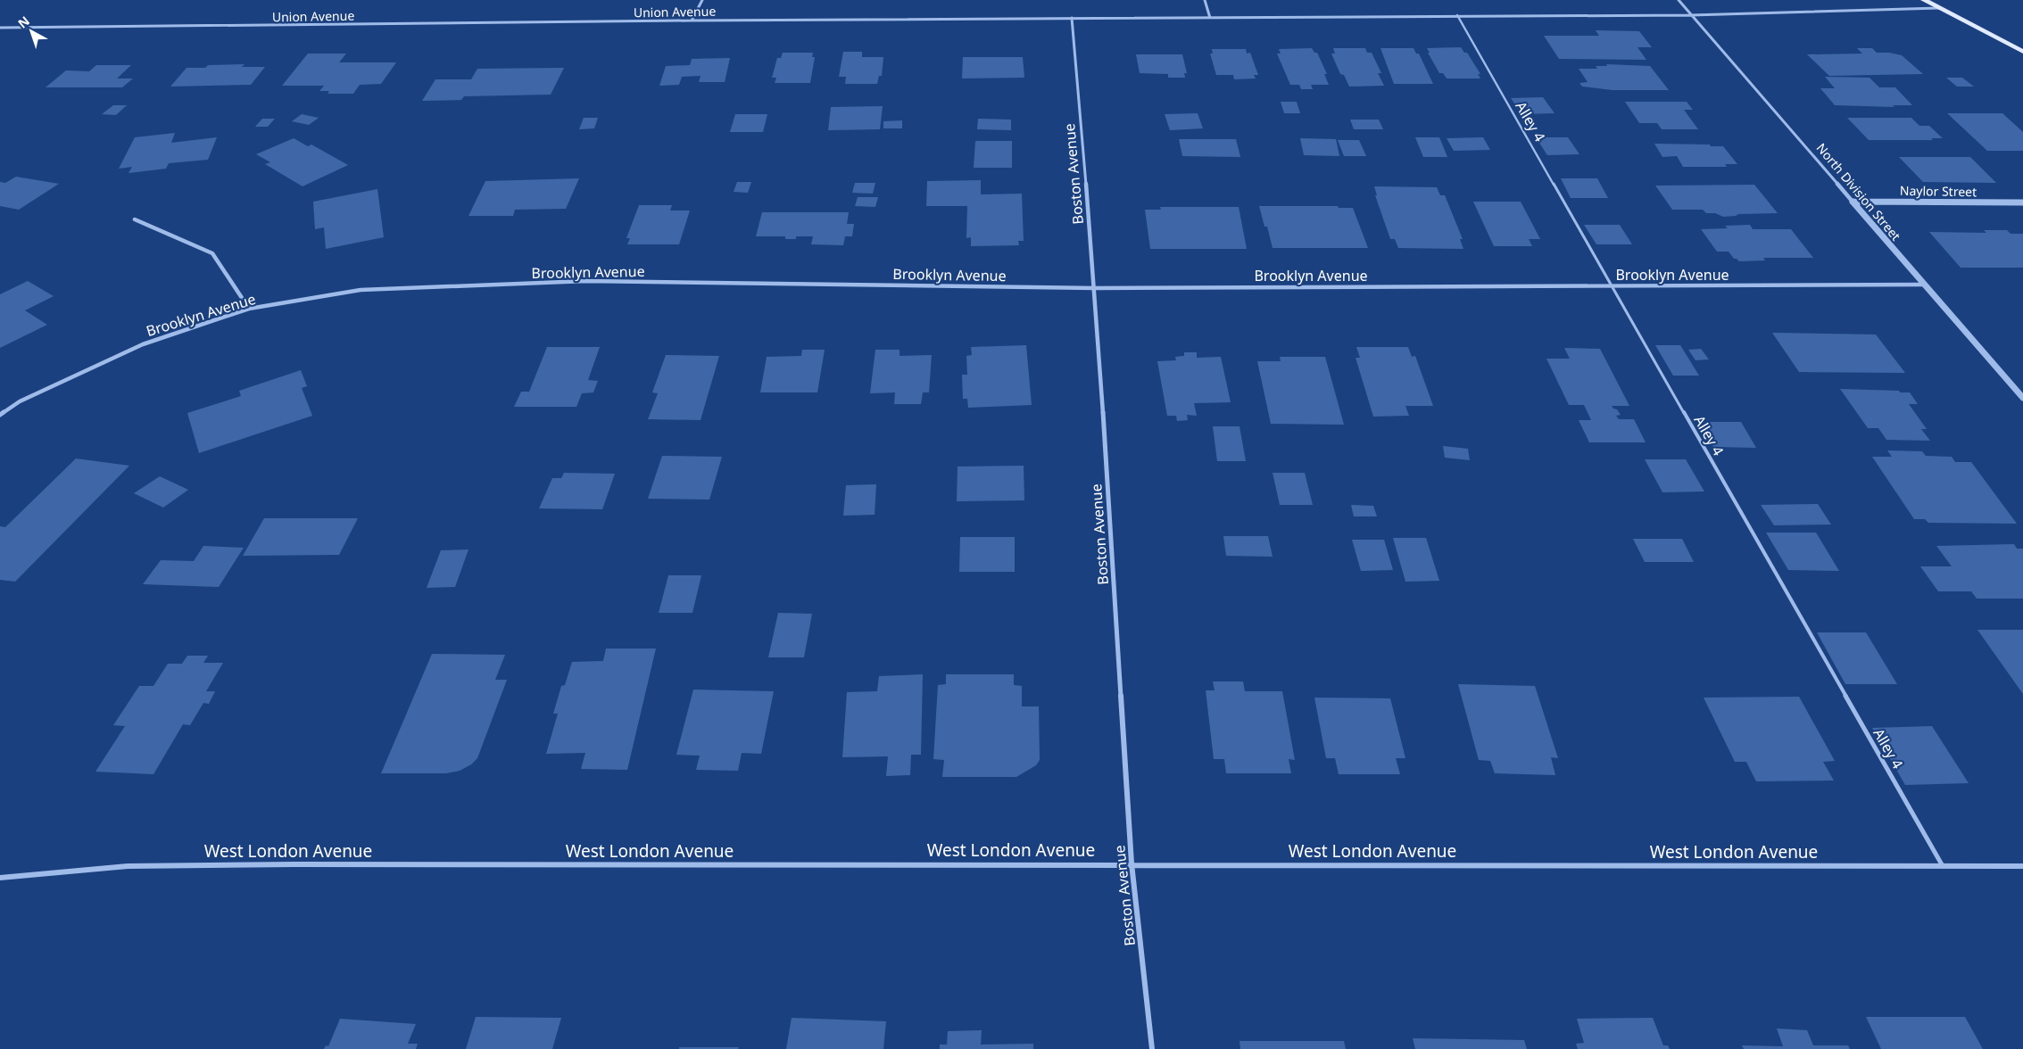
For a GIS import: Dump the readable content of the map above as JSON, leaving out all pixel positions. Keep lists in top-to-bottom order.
{
  "streets": {
    "street": [
      "Union Avenue",
      "Boston Avenue",
      "Naylor Street",
      "North Division Street",
      "Brooklyn Avenue",
      "West London Avenue"
    ],
    "lane": ["Alley 4"]
  },
  "crossings": [
    ["Union Avenue", "Alley 4"],
    ["Union Avenue", "Boston Avenue"],
    ["Union Avenue", "North Division Street"],
    ["Alley 4", "Brooklyn Avenue"],
    ["Alley 4", "West London Avenue"],
    ["Boston Avenue", "Brooklyn Avenue"],
    ["Boston Avenue", "West London Avenue"],
    ["Naylor Street", "North Division Street"],
    ["North Division Street", "Brooklyn Avenue"]
  ],
  "north": "top left"
}
